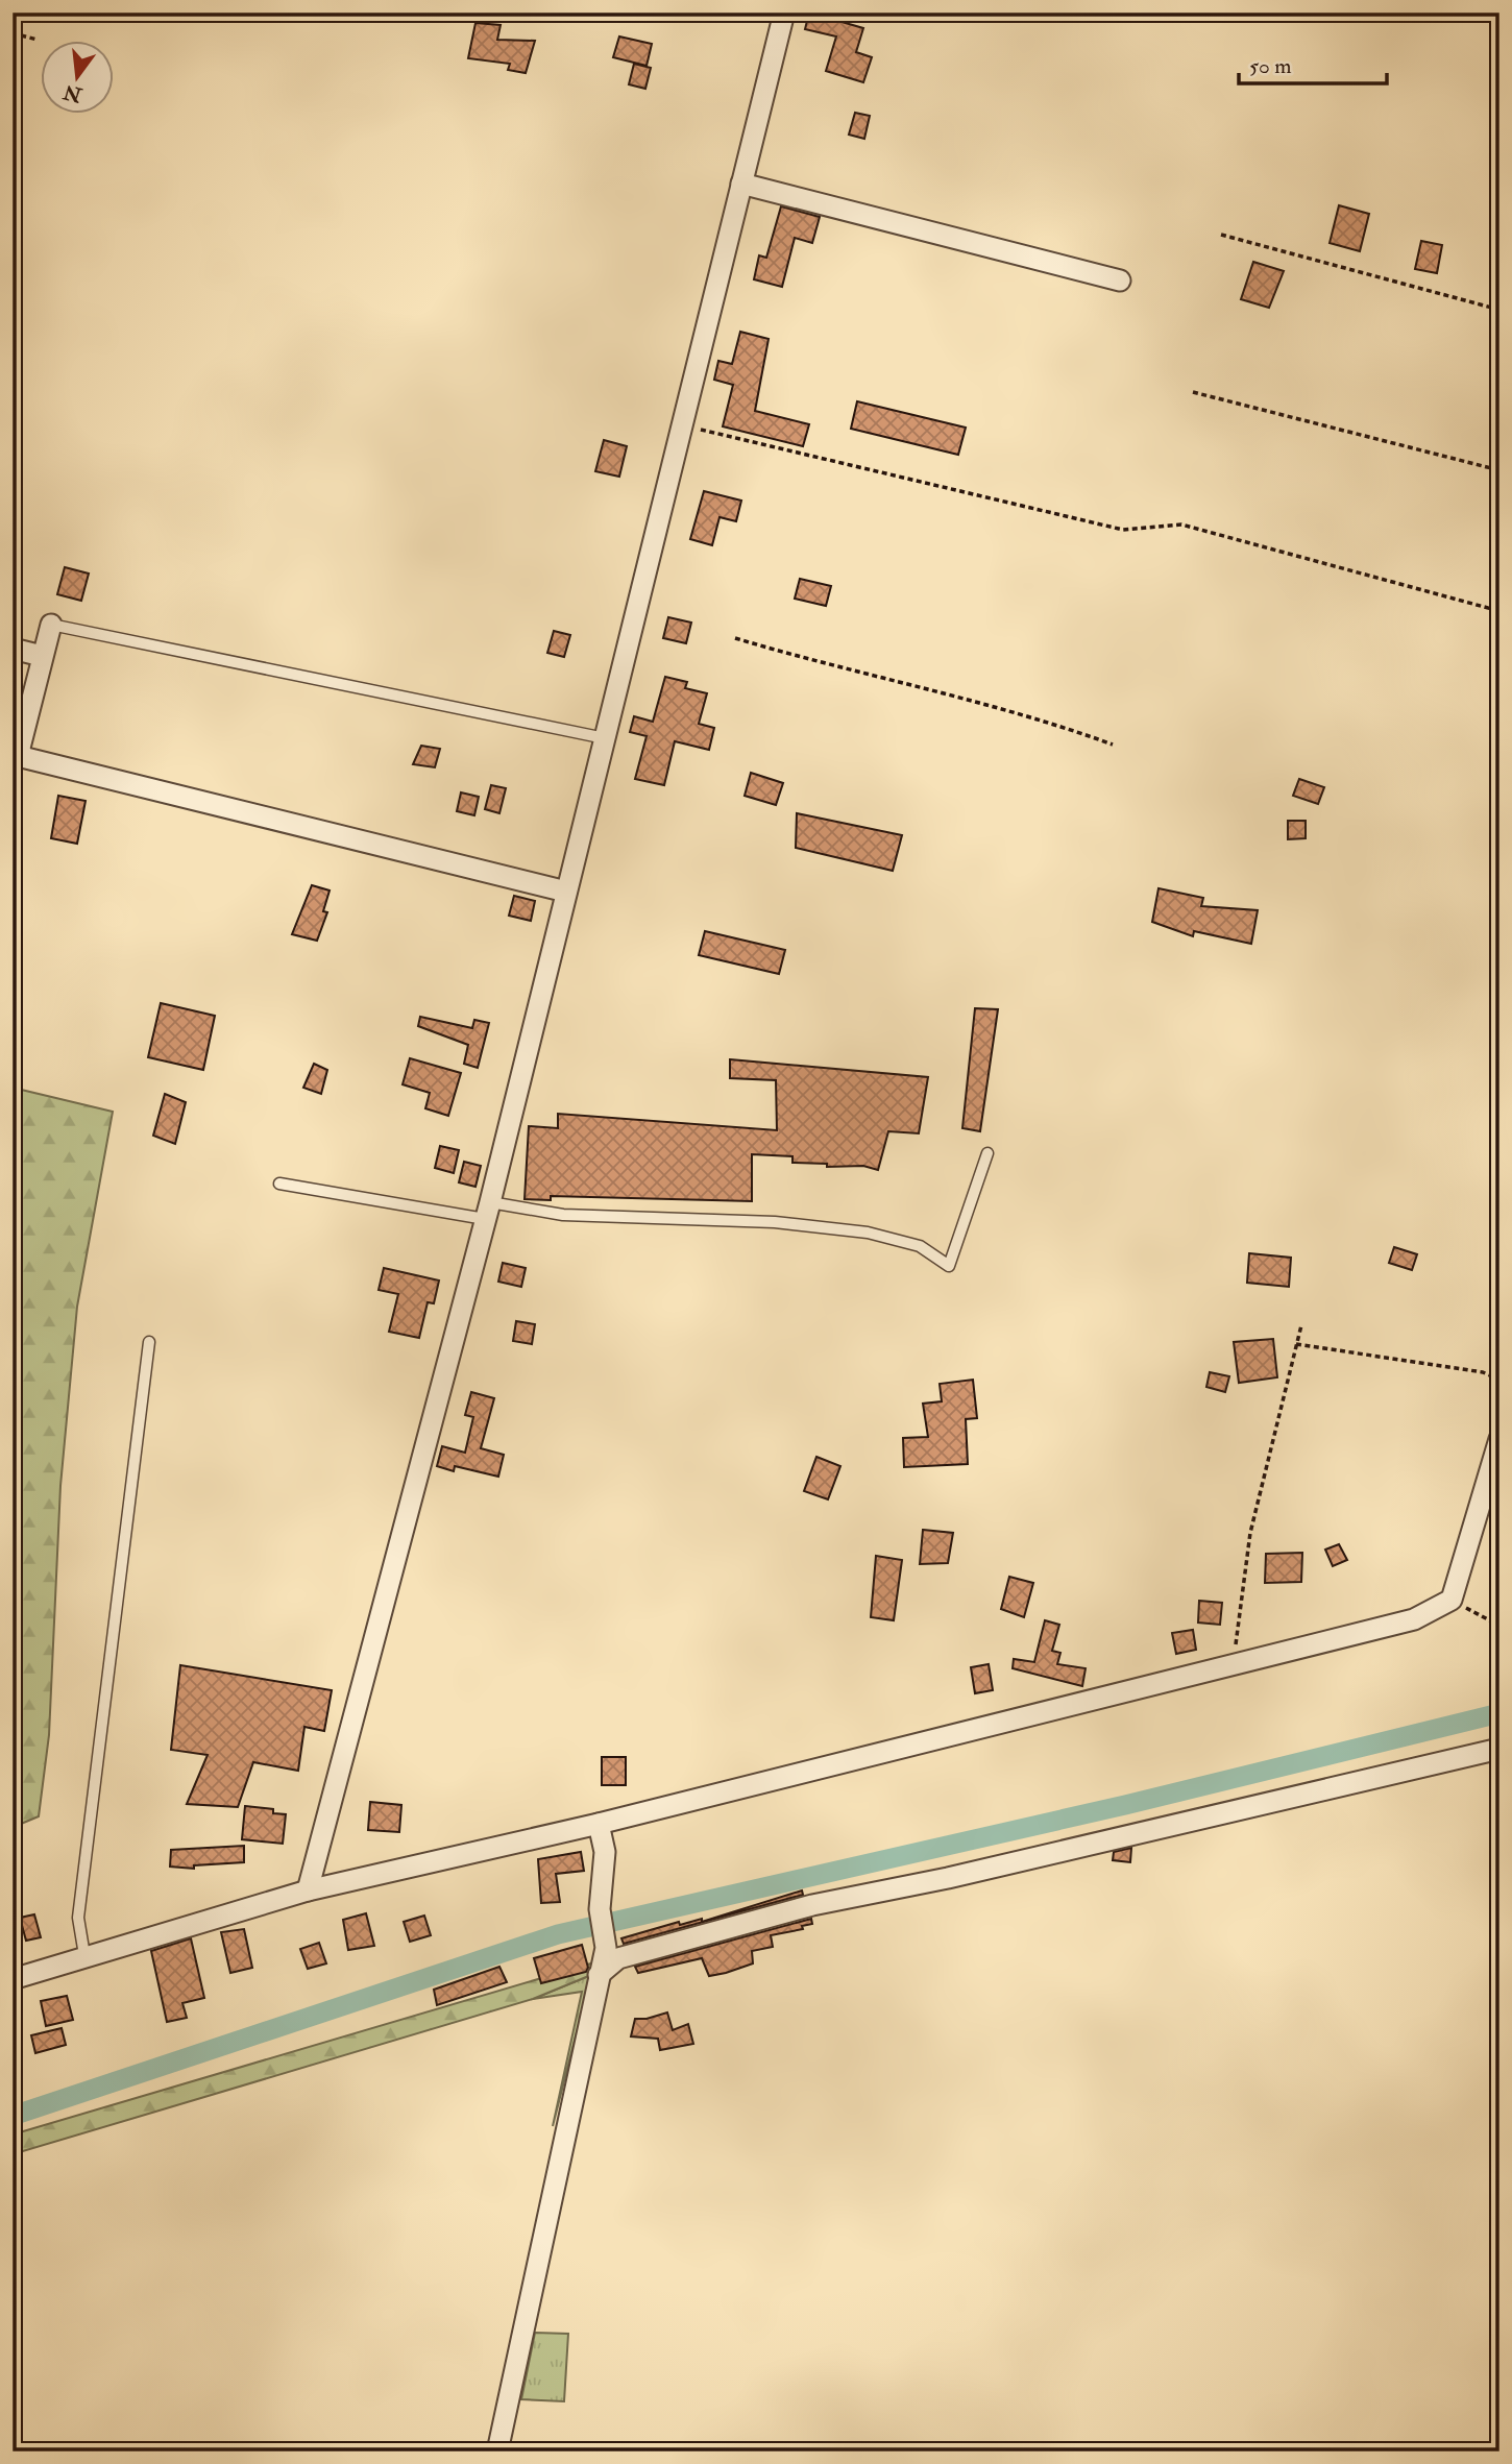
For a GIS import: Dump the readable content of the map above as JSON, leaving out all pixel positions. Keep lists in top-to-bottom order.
{
  "scale_bar": "50 m",
  "north": "bottom"
}
